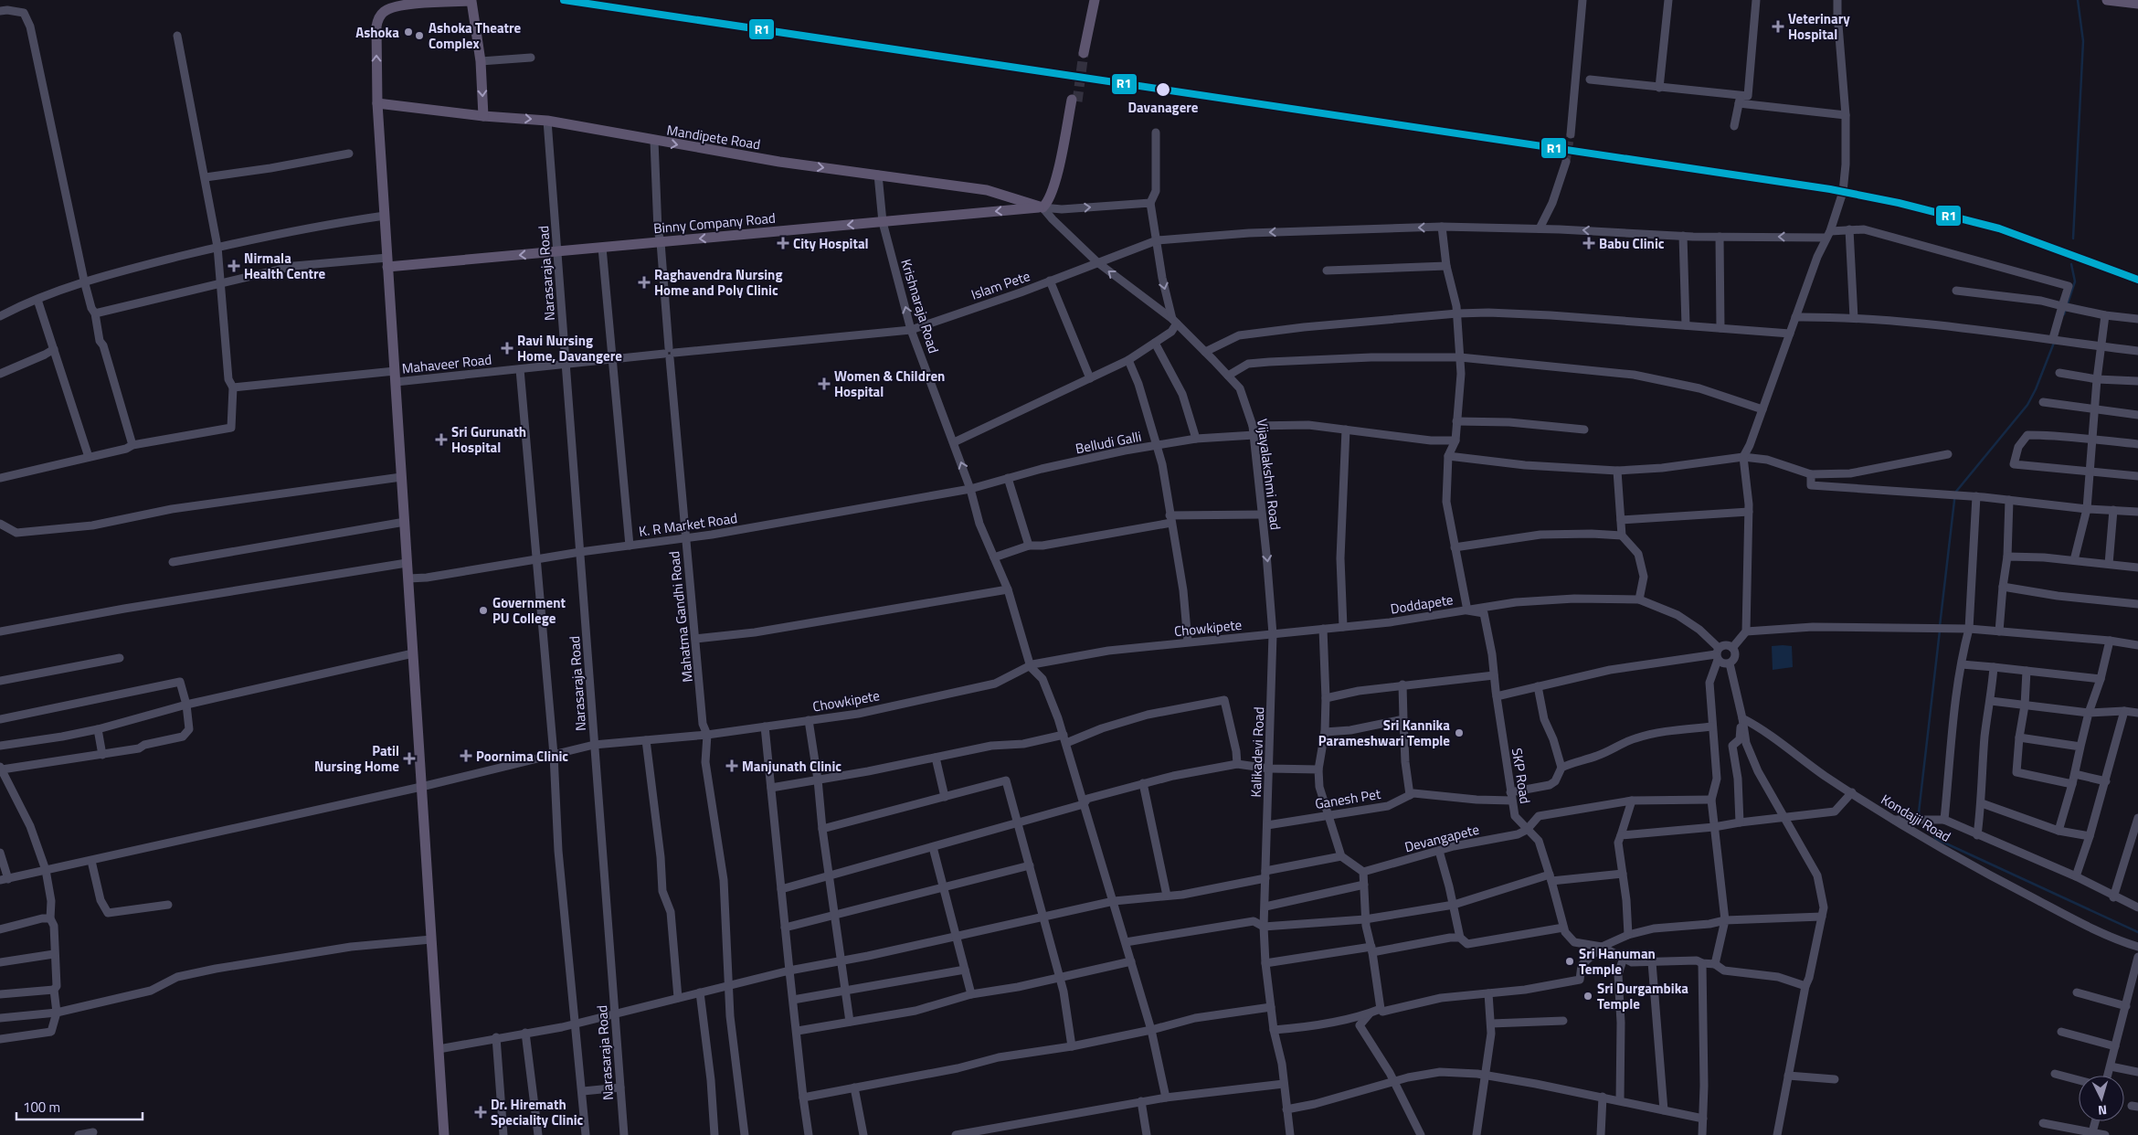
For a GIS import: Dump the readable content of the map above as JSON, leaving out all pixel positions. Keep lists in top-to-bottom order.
{
  "streets": {
    "main road": ["Mandipete Road", "Binny Company Road"],
    "street": [
      "Narasaraja Road",
      "Islam Pete",
      "Krishnaraja Road",
      "Mahaveer Road",
      "Belludi Galli",
      "Vijayalakshmi Road",
      "K. R Market Road",
      "Doddapete",
      "Mahatma Gandhi Road",
      "Chowkipete",
      "Kalikadevi Road",
      "SKP Road",
      "Ganesh Pet",
      "Kondajji Road",
      "Devangapete"
    ]
  },
  "crossings": [
    ["Mandipete Road", "Binny Company Road"],
    ["Mandipete Road", "Narasaraja Road"],
    ["Mandipete Road", "Krishnaraja Road"],
    ["Mandipete Road", "Vijayalakshmi Road"],
    ["Mandipete Road", "Mahatma Gandhi Road"],
    ["Binny Company Road", "Narasaraja Road"],
    ["Binny Company Road", "Krishnaraja Road"],
    ["Binny Company Road", "Vijayalakshmi Road"],
    ["Binny Company Road", "Mahatma Gandhi Road"],
    ["Narasaraja Road", "Mahaveer Road"],
    ["Narasaraja Road", "K. R Market Road"],
    ["Narasaraja Road", "Chowkipete"],
    ["Islam Pete", "Krishnaraja Road"],
    ["Islam Pete", "Mahaveer Road"],
    ["Islam Pete", "Vijayalakshmi Road"],
    ["Islam Pete", "Mahatma Gandhi Road"],
    ["Krishnaraja Road", "Belludi Galli"],
    ["Krishnaraja Road", "K. R Market Road"],
    ["Krishnaraja Road", "Chowkipete"],
    ["Mahaveer Road", "Mahatma Gandhi Road"],
    ["Belludi Galli", "Vijayalakshmi Road"],
    ["Belludi Galli", "K. R Market Road"],
    ["Vijayalakshmi Road", "Doddapete"],
    ["Vijayalakshmi Road", "Chowkipete"],
    ["Vijayalakshmi Road", "Kalikadevi Road"],
    ["K. R Market Road", "Mahatma Gandhi Road"],
    ["Doddapete", "Chowkipete"],
    ["Doddapete", "Kalikadevi Road"],
    ["Doddapete", "SKP Road"],
    ["Mahatma Gandhi Road", "Chowkipete"],
    ["Chowkipete", "Kalikadevi Road"],
    ["Kalikadevi Road", "Ganesh Pet"],
    ["SKP Road", "Ganesh Pet"],
    ["SKP Road", "Devangapete"]
  ],
  "one_way": ["Mandipete Road", "Binny Company Road", "Islam Pete"],
  "places": {
    "health": [
      "Veterinary Hospital",
      "City Hospital",
      "Babu Clinic",
      "Nirmala Health Centre",
      "Raghavendra Nursing Home and Poly Clinic",
      "Ravi Nursing Home, Davangere",
      "Women & Children Hospital",
      "Sri Gurunath Hospital",
      "Poornima Clinic",
      "Patil Nursing Home",
      "Manjunath Clinic",
      "Dr. Hiremath Speciality Clinic"
    ],
    "other": [
      "Ashoka",
      "Ashoka Theatre Complex",
      "Davanagere",
      "Government PU College",
      "Sri Kannika Parameshwari Temple",
      "Sri Hanuman Temple",
      "Sri Durgambika Temple"
    ]
  },
  "lines": ["transit line R1"],
  "scale_bar": "100 m",
  "north": "bottom"
}
